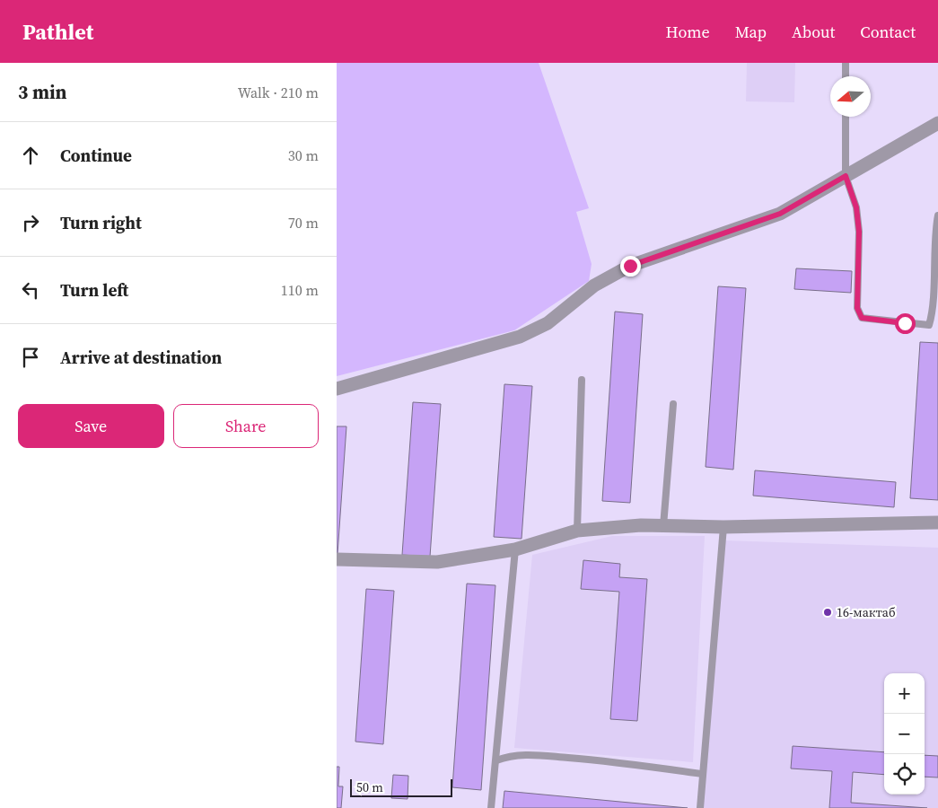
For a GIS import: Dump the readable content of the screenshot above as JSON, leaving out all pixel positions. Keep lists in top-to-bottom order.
{
  "places": ["16-мактаб"],
  "scale_bar": "50 m",
  "north": "left",
  "page": {
    "header": "Pathlet",
    "nav": [
      "Home",
      "Map",
      "About",
      "Contact"
    ],
    "heading": ["3 min", "Walk · 210 m"],
    "list": [
      ["Continue", "30 m"],
      ["Turn right", "70 m"],
      ["Turn left", "110 m"],
      "Arrive at destination"
    ],
    "buttons": ["Save", "Share"],
    "map_buttons": ["+", "−"],
    "scale": "50 m"
  }
}
